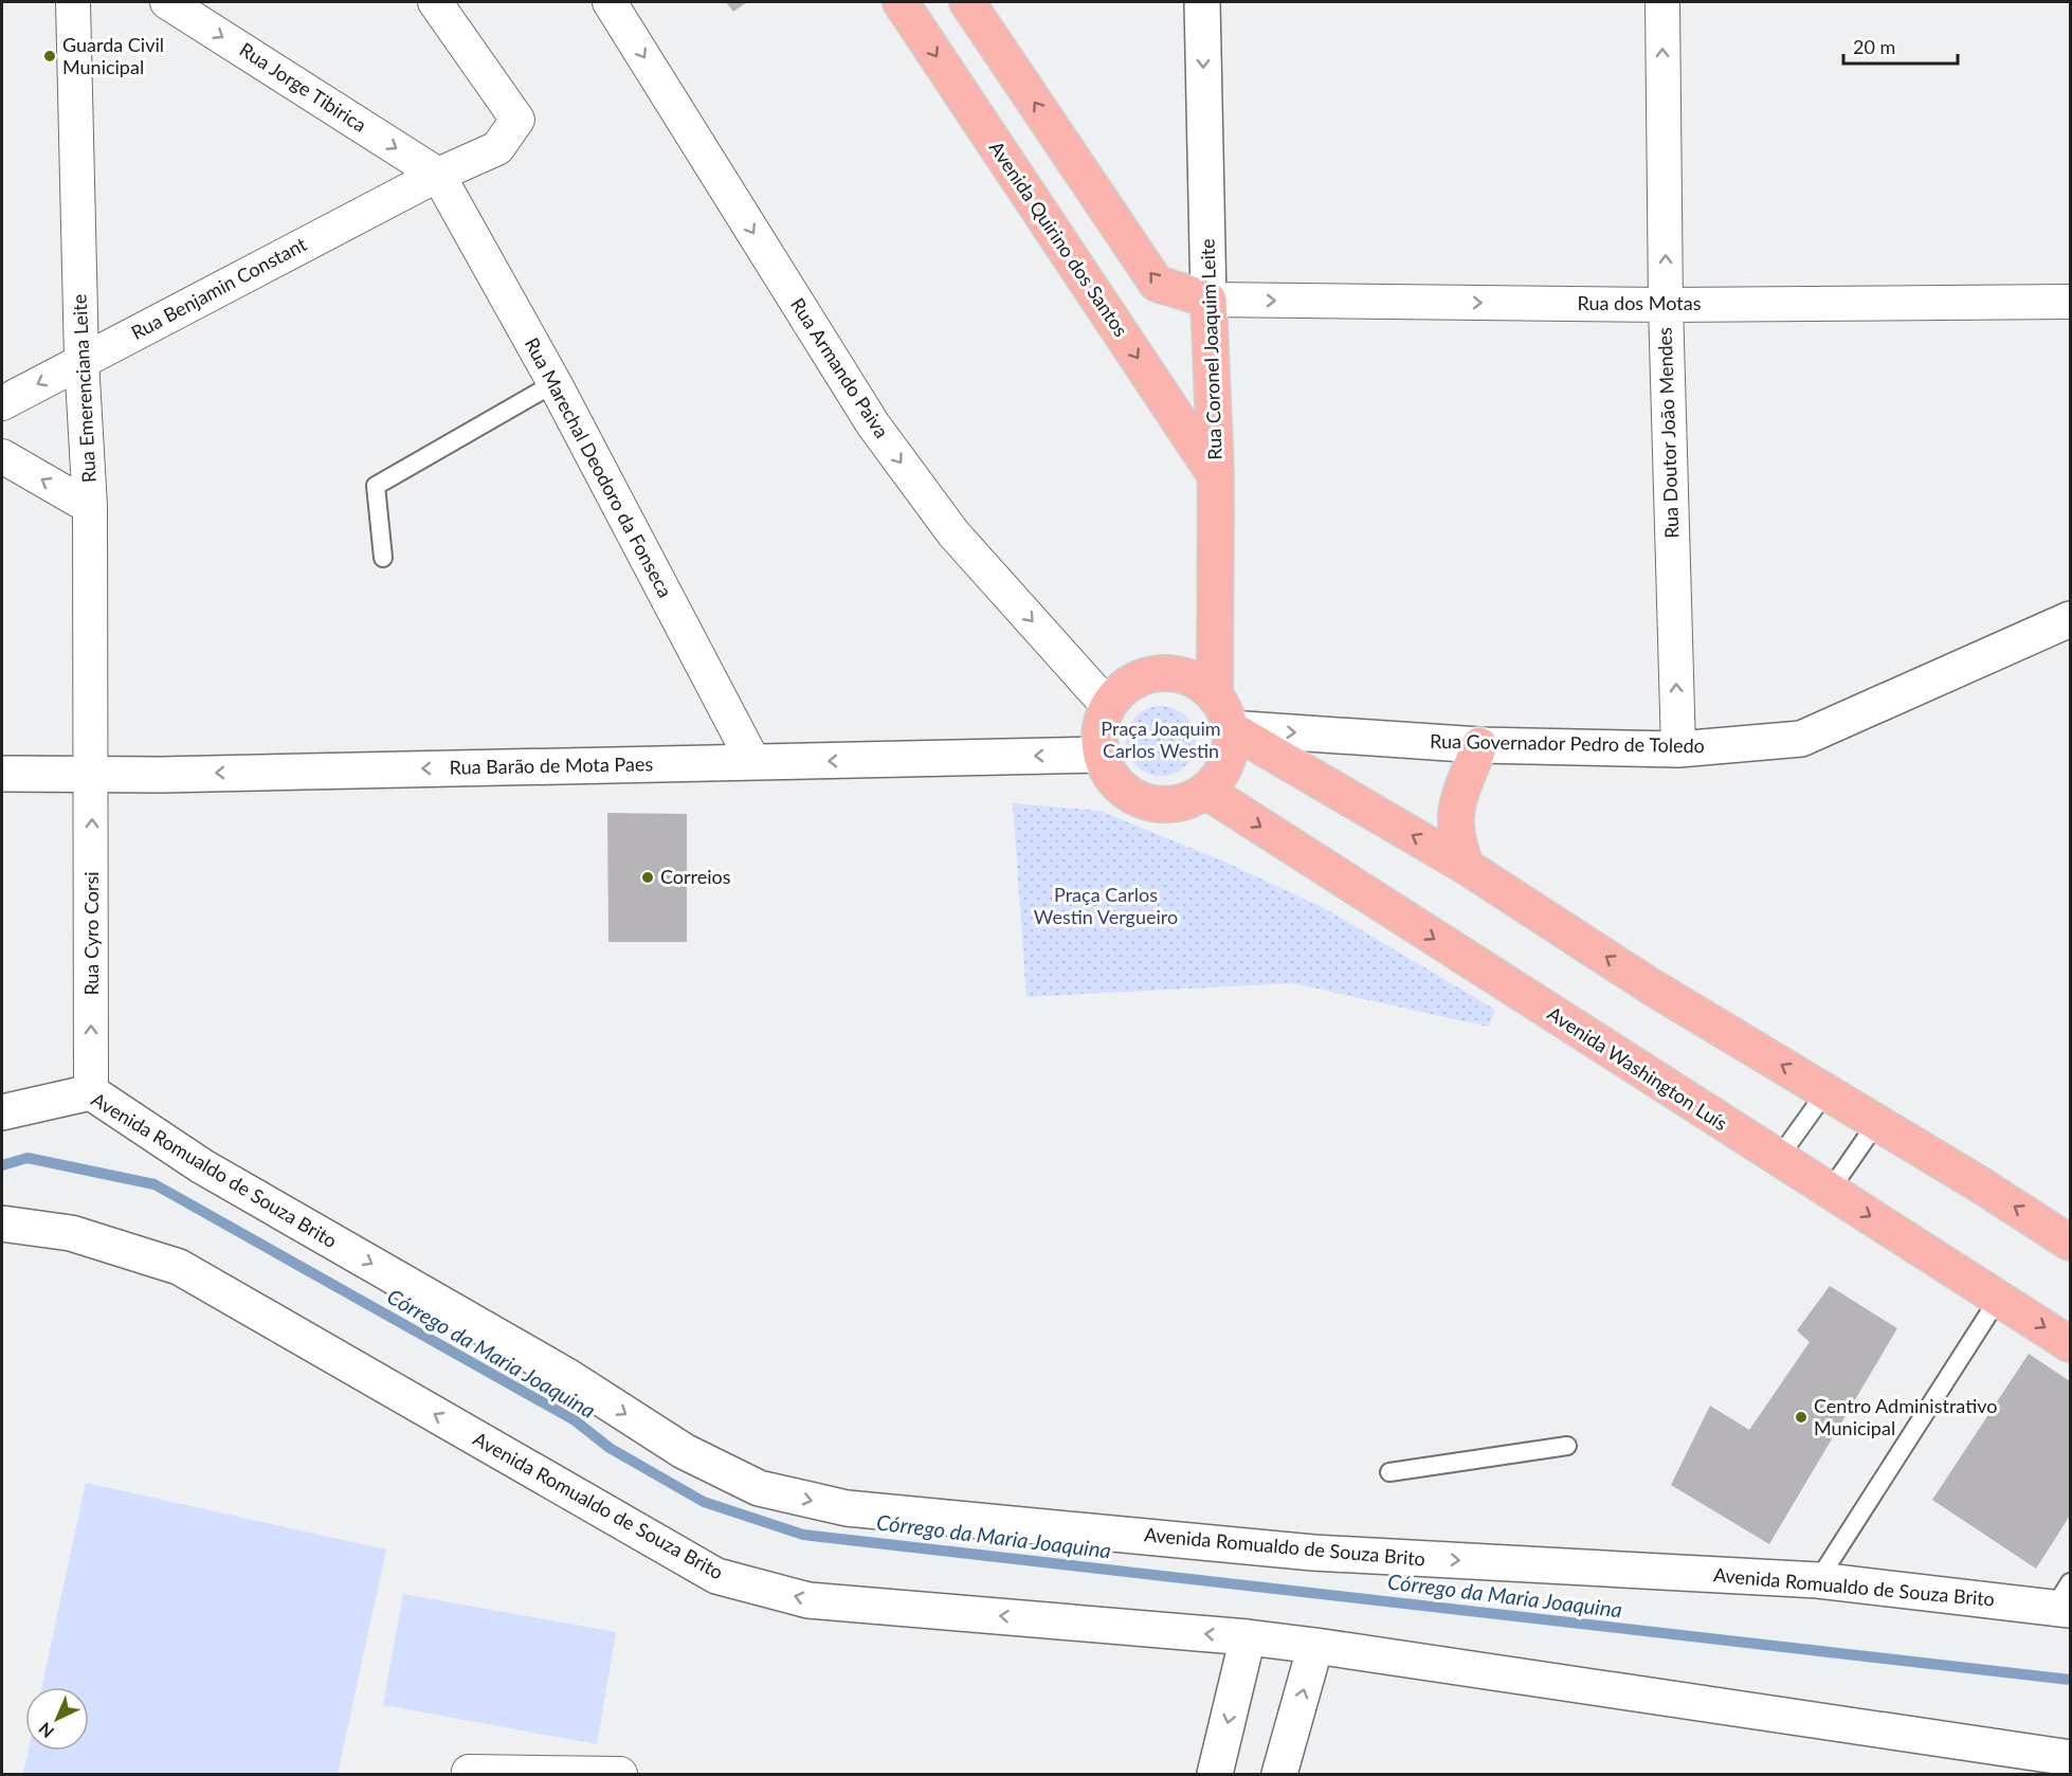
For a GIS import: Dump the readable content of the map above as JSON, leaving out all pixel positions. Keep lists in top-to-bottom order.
{
  "streets": {
    "main road": [
      "Avenida Quirino dos Santos",
      "Rua Coronel Joaquim Leite",
      "Rua Governador Pedro de Toledo",
      "Rua Barão de Mota Paes",
      "Avenida Washington Luís",
      "Avenida Romualdo de Souza Brito"
    ],
    "street": [
      "Rua Jorge Tibirica",
      "Rua Benjamin Constant",
      "Rua dos Motas",
      "Rua Armando Paiva",
      "Rua Emerenciana Leite",
      "Rua Doutor João Mendes",
      "Rua Marechal Deodoro da Fonseca",
      "Rua Cyro Corsi"
    ]
  },
  "crossings": [
    ["Rua Jorge Tibirica", "Rua Benjamin Constant"],
    ["Rua Jorge Tibirica", "Rua Marechal Deodoro da Fonseca"],
    ["Avenida Quirino dos Santos", "Rua Coronel Joaquim Leite"],
    ["Rua Benjamin Constant", "Rua Emerenciana Leite"],
    ["Rua Benjamin Constant", "Rua Marechal Deodoro da Fonseca"],
    ["Rua dos Motas", "Rua Coronel Joaquim Leite"],
    ["Rua dos Motas", "Rua Doutor João Mendes"],
    ["Rua Coronel Joaquim Leite", "Rua Armando Paiva"],
    ["Rua Coronel Joaquim Leite", "Rua Governador Pedro de Toledo"],
    ["Rua Coronel Joaquim Leite", "Rua Barão de Mota Paes"],
    ["Rua Coronel Joaquim Leite", "Avenida Washington Luís"],
    ["Rua Armando Paiva", "Rua Governador Pedro de Toledo"],
    ["Rua Armando Paiva", "Rua Barão de Mota Paes"],
    ["Rua Armando Paiva", "Avenida Washington Luís"],
    ["Rua Emerenciana Leite", "Rua Barão de Mota Paes"],
    ["Rua Emerenciana Leite", "Rua Cyro Corsi"],
    ["Rua Doutor João Mendes", "Rua Governador Pedro de Toledo"],
    ["Rua Marechal Deodoro da Fonseca", "Rua Barão de Mota Paes"],
    ["Rua Governador Pedro de Toledo", "Rua Barão de Mota Paes"],
    ["Rua Governador Pedro de Toledo", "Avenida Washington Luís"],
    ["Rua Barão de Mota Paes", "Rua Cyro Corsi"],
    ["Rua Barão de Mota Paes", "Avenida Washington Luís"],
    ["Rua Cyro Corsi", "Avenida Romualdo de Souza Brito"]
  ],
  "one_way": [
    "Rua Jorge Tibirica",
    "Rua dos Motas",
    "Rua Coronel Joaquim Leite",
    "Rua Armando Paiva",
    "Rua Doutor João Mendes",
    "Rua Barão de Mota Paes",
    "Rua Cyro Corsi"
  ],
  "water": ["Córrego da Maria Joaquina"],
  "parks": ["Praça Joaquim Carlos Westin", "Praça Carlos Westin Vergueiro"],
  "places": ["Guarda Civil Municipal", "Correios", "Centro Administrativo Municipal"],
  "scale_bar": "20 m",
  "north": "bottom left"
}
